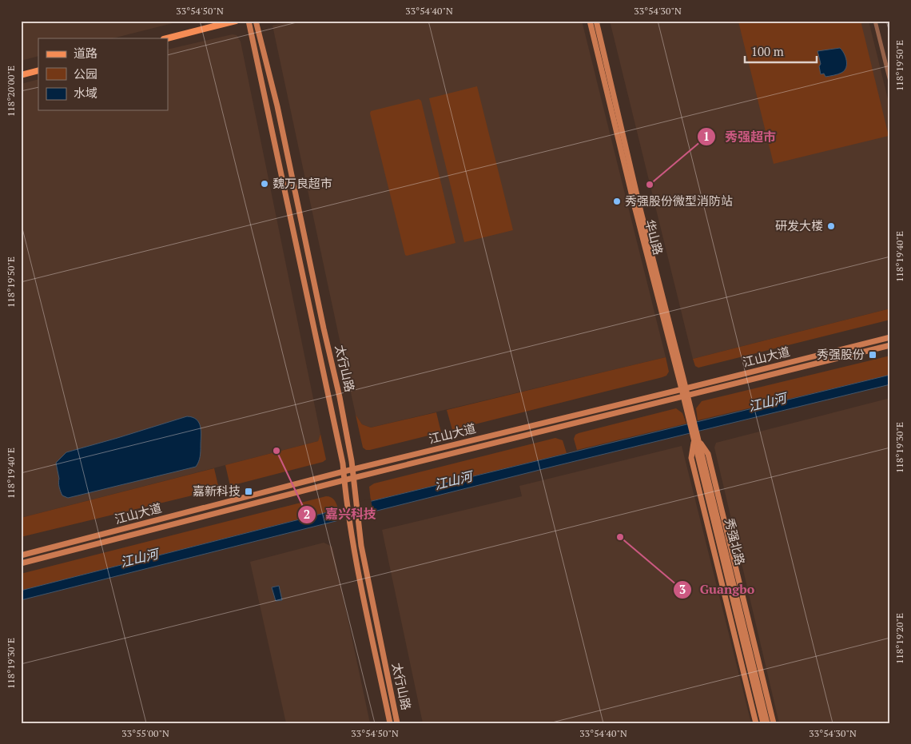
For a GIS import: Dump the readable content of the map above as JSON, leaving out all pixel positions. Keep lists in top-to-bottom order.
{
  "streets": {
    "street": [
      "华山路",
      "江山大道",
      "太行山路",
      "秀强北路"
    ]
  },
  "crossings": [
    ["华山路", "江山大道"],
    ["华山路", "秀强北路"],
    ["江山大道", "太行山路"],
    ["江山大道", "秀强北路"]
  ],
  "water": ["江山河"],
  "places": {
    "other": [
      "魏万良超市",
      "秀强超市",
      "秀强股份微型消防站",
      "研发大楼",
      "嘉兴科技",
      "Guangbo"
    ],
    "transit": ["秀强股份", "嘉新科技"]
  },
  "legend": ["道路", "公园", "水域"],
  "scale_bar": "100 m",
  "coordinates": [
    "33°54'50\"N",
    "33°54'40\"N",
    "33°54'30\"N",
    "118°19'50\"E",
    "118°20'00\"E",
    "118°19'40\"E",
    "118°19'30\"E",
    "118°19'20\"E",
    "33°55'00\"N"
  ]
}
